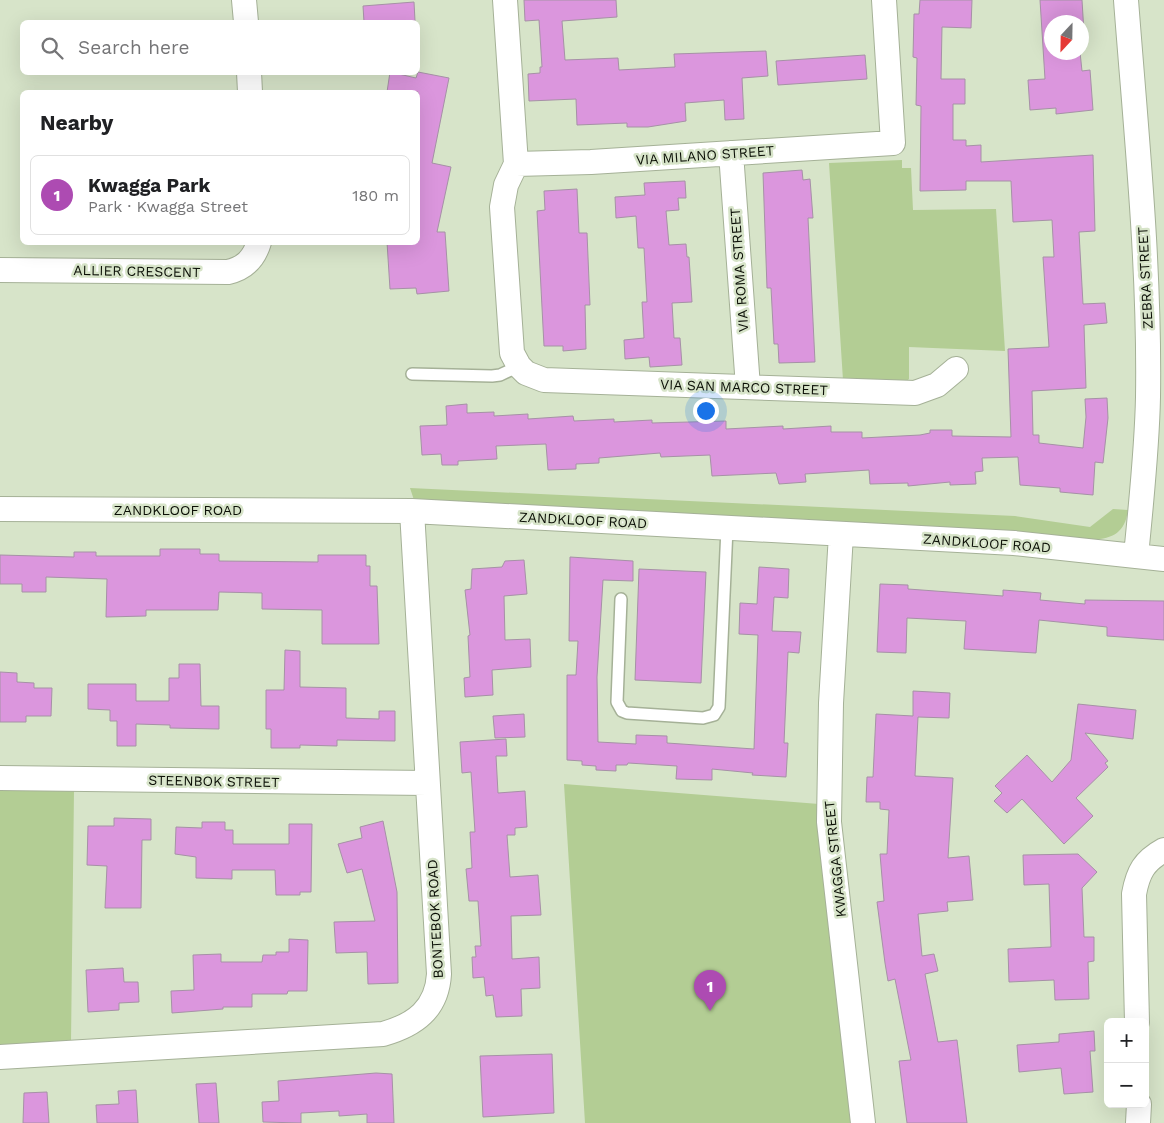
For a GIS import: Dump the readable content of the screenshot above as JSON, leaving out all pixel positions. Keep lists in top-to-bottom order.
{
  "streets": {
    "street": [
      "VIA MILANO STREET",
      "VIA ROMA STREET",
      "ALLIER CRESCENT",
      "ZEBRA STREET",
      "VIA SAN MARCO STREET",
      "ZANDKLOOF ROAD",
      "STEENBOK STREET",
      "KWAGGA STREET",
      "BONTEBOK ROAD"
    ]
  },
  "crossings": [
    ["VIA MILANO STREET", "VIA ROMA STREET"],
    ["VIA ROMA STREET", "VIA SAN MARCO STREET"],
    ["ZEBRA STREET", "ZANDKLOOF ROAD"],
    ["ZANDKLOOF ROAD", "KWAGGA STREET"],
    ["ZANDKLOOF ROAD", "BONTEBOK ROAD"],
    ["STEENBOK STREET", "BONTEBOK ROAD"]
  ],
  "north": "bottom",
  "page": {
    "search": "Search here",
    "heading": "Nearby",
    "list": [
      {
        "mark": "1",
        "name": "Kwagga Park",
        "note": "Park · Kwagga Street",
        "value": "180 m"
      }
    ],
    "pins": "1",
    "map_buttons": ["+", "−"]
  }
}
